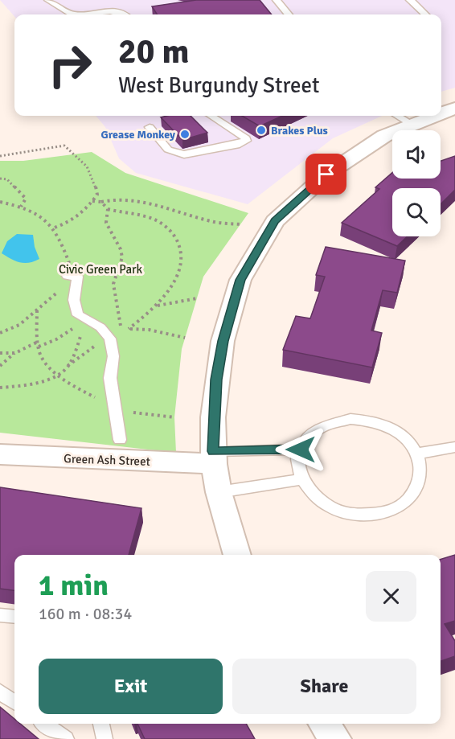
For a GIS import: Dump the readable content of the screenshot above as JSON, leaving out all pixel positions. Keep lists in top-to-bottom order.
{
  "streets": {
    "street": ["Green Ash Street"]
  },
  "parks": ["Civic Green Park"],
  "places": ["Brakes Plus", "Grease Monkey"],
  "page": {
    "turn": ["20 m", "West Burgundy Street"],
    "heading": ["1 min", "160 m · 08:34"],
    "buttons": ["Exit", "Share"]
  }
}
